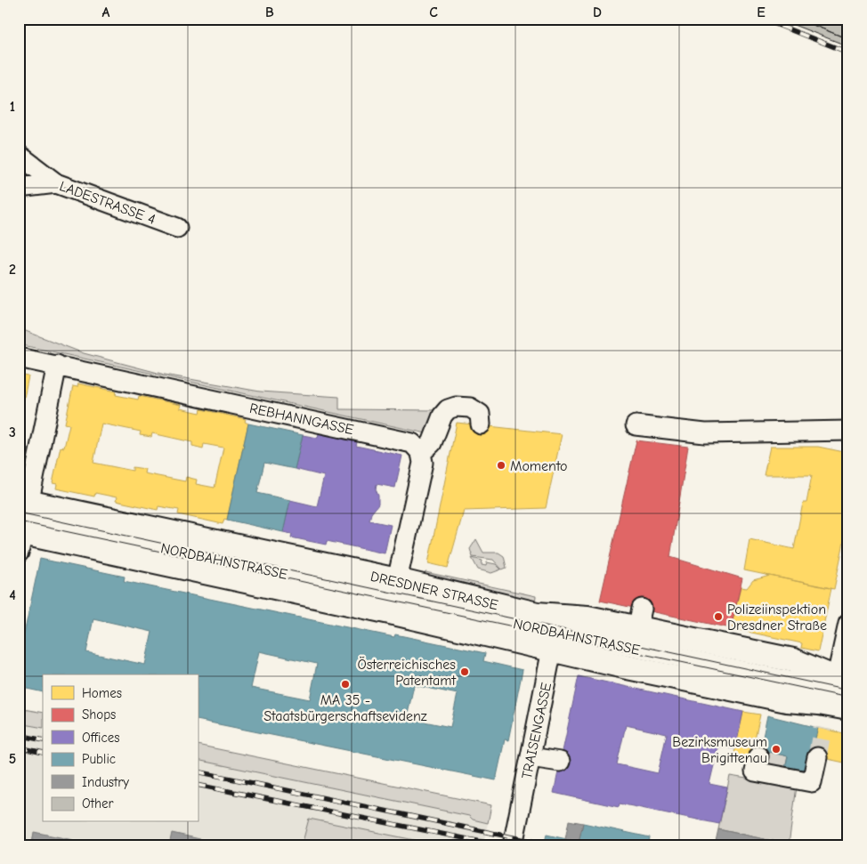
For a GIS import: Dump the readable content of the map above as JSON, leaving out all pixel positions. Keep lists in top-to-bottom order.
{
  "streets": {
    "main road": ["DRESDNER STRASSE"],
    "street": ["LADESTRASSE 4", "REBHANNGASSE", "TRAISENGASSE"]
  },
  "crossings": [
    ["DRESDNER STRASSE", "TRAISENGASSE"]
  ],
  "places": [
    "Momento",
    "Polizeiinspektion Dresdner Straße",
    "Österreichisches Patentamt",
    "MA 35 - Staatsbürgerschaftsevidenz",
    "Bezirksmuseum Brigittenau"
  ],
  "legend": [
    "Homes",
    "Shops",
    "Offices",
    "Public",
    "Industry",
    "Other"
  ],
  "grid": {
    "columns": [
      "A",
      "B",
      "C",
      "D",
      "E"
    ],
    "rows": [
      "1",
      "2",
      "3",
      "4",
      "5"
    ]
  }
}
